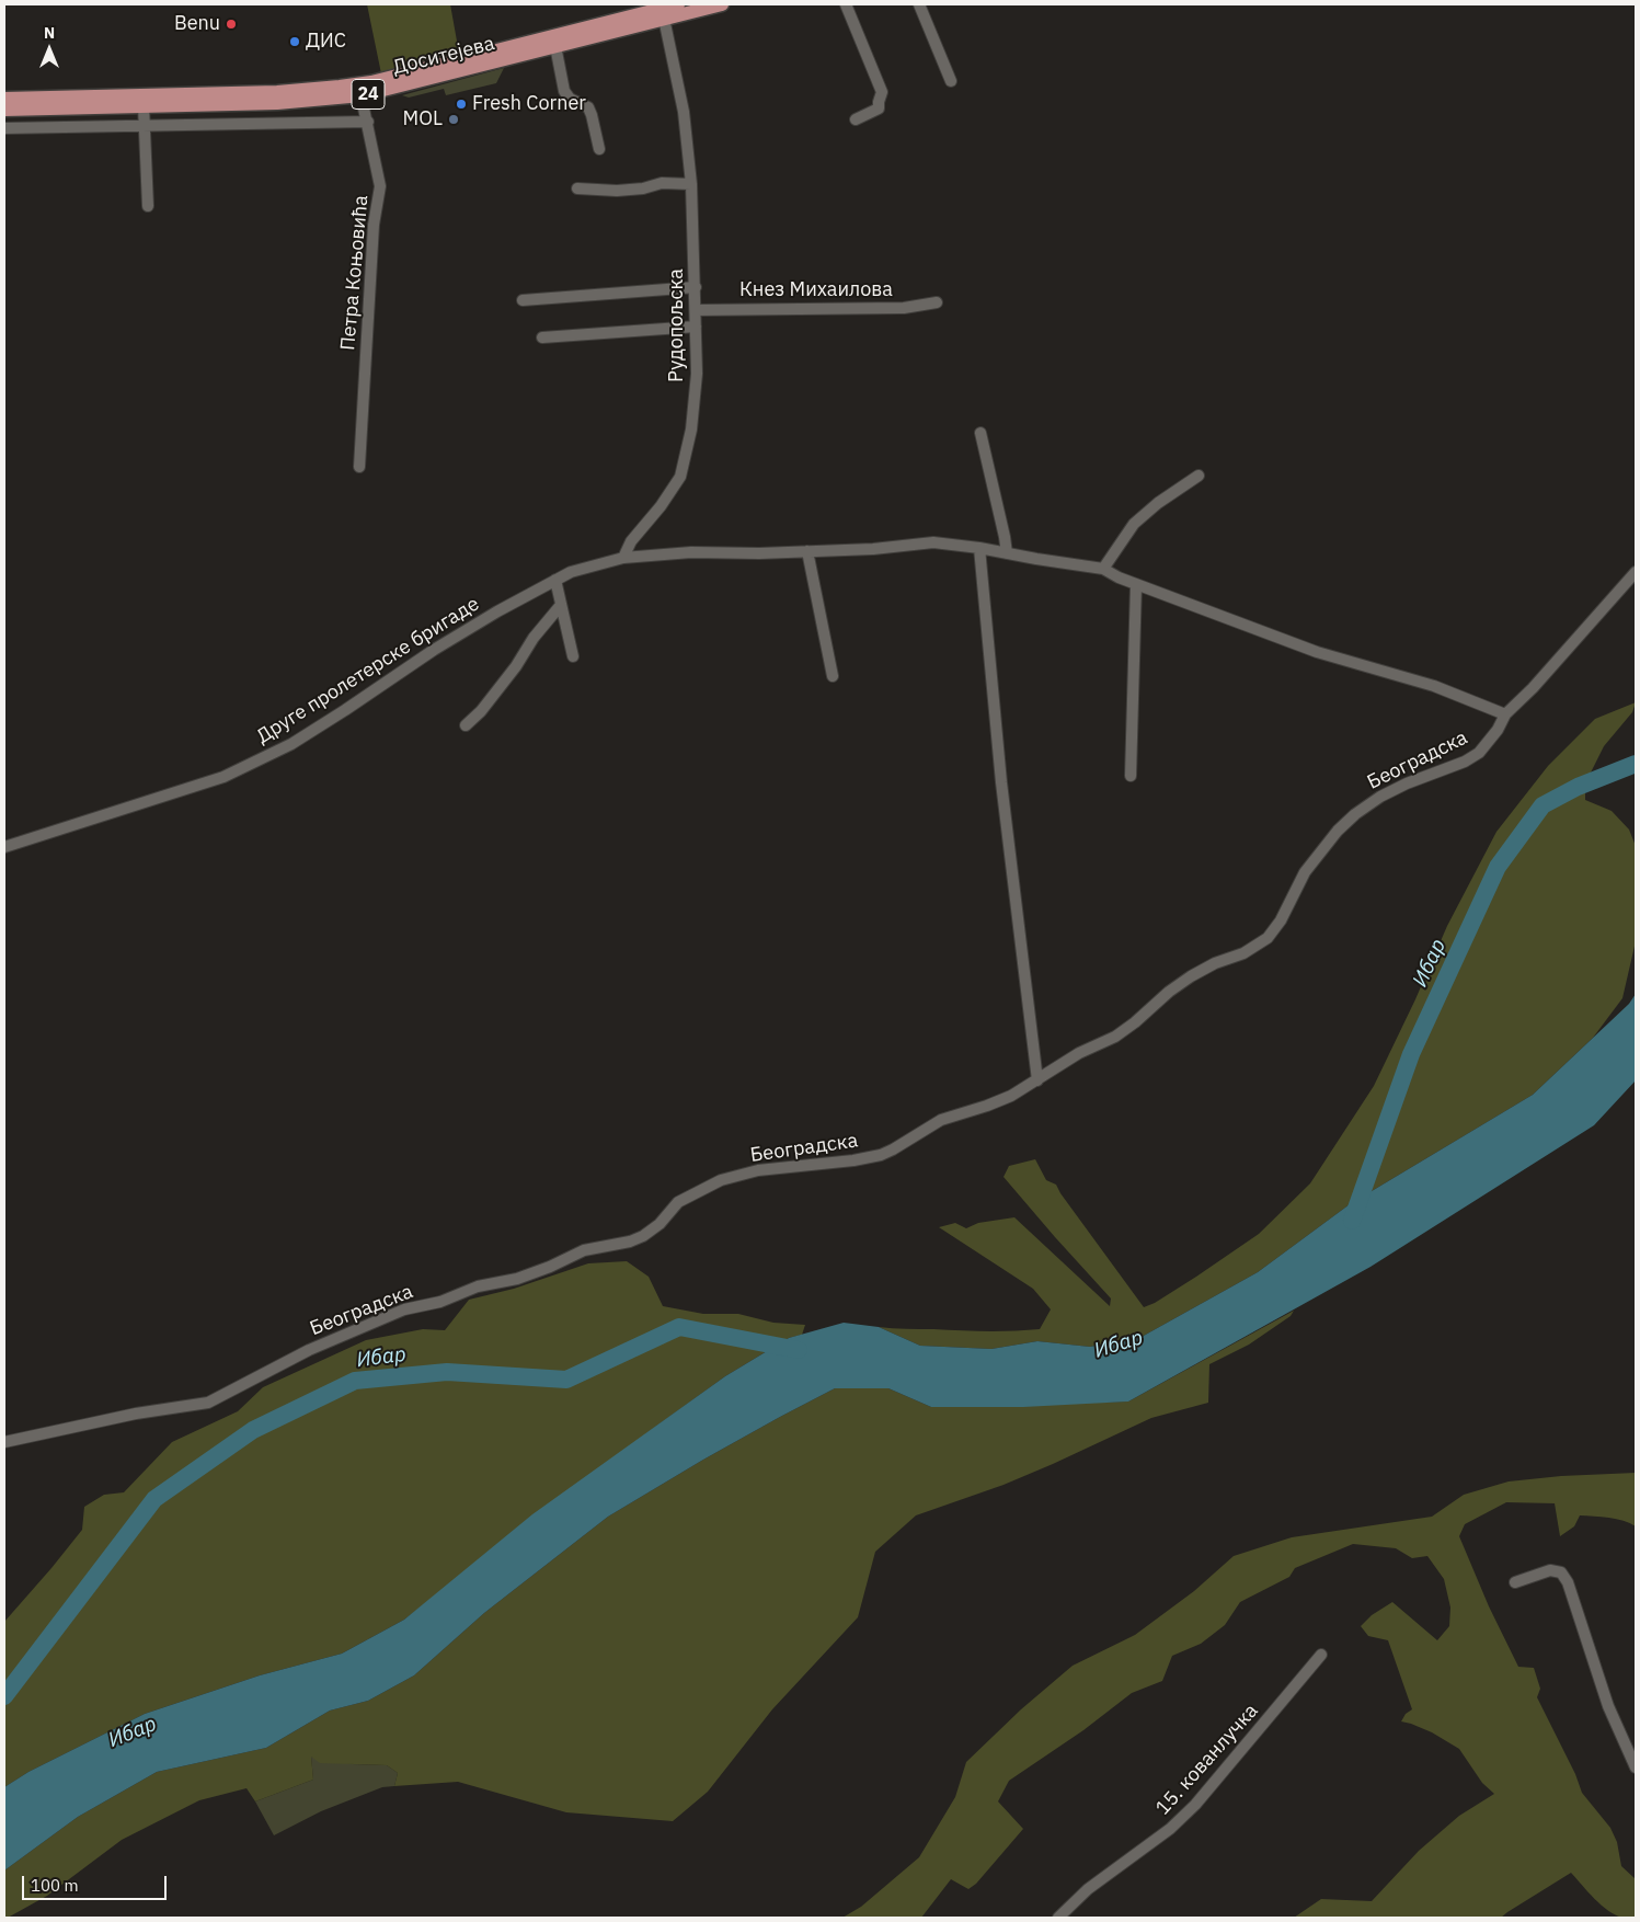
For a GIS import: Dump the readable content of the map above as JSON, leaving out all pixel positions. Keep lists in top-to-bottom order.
{
  "streets": {
    "main road": ["Доситејева", "24"],
    "street": [
      "Петра Коњовића",
      "Кнез Михаилова",
      "Рудопољска",
      "Друге пролетерске бригаде",
      "Београдска",
      "15. кованлучка"
    ]
  },
  "crossings": [
    ["Доситејева", "Петра Коњовића"],
    ["Доситејева", "Рудопољска"],
    ["Кнез Михаилова", "Рудопољска"],
    ["Рудопољска", "Друге пролетерске бригаде"]
  ],
  "water": ["Ибар"],
  "places": [
    "Benu",
    "ДИС",
    "Fresh Corner",
    "MOL"
  ],
  "scale_bar": "100 m",
  "north": "top"
}
